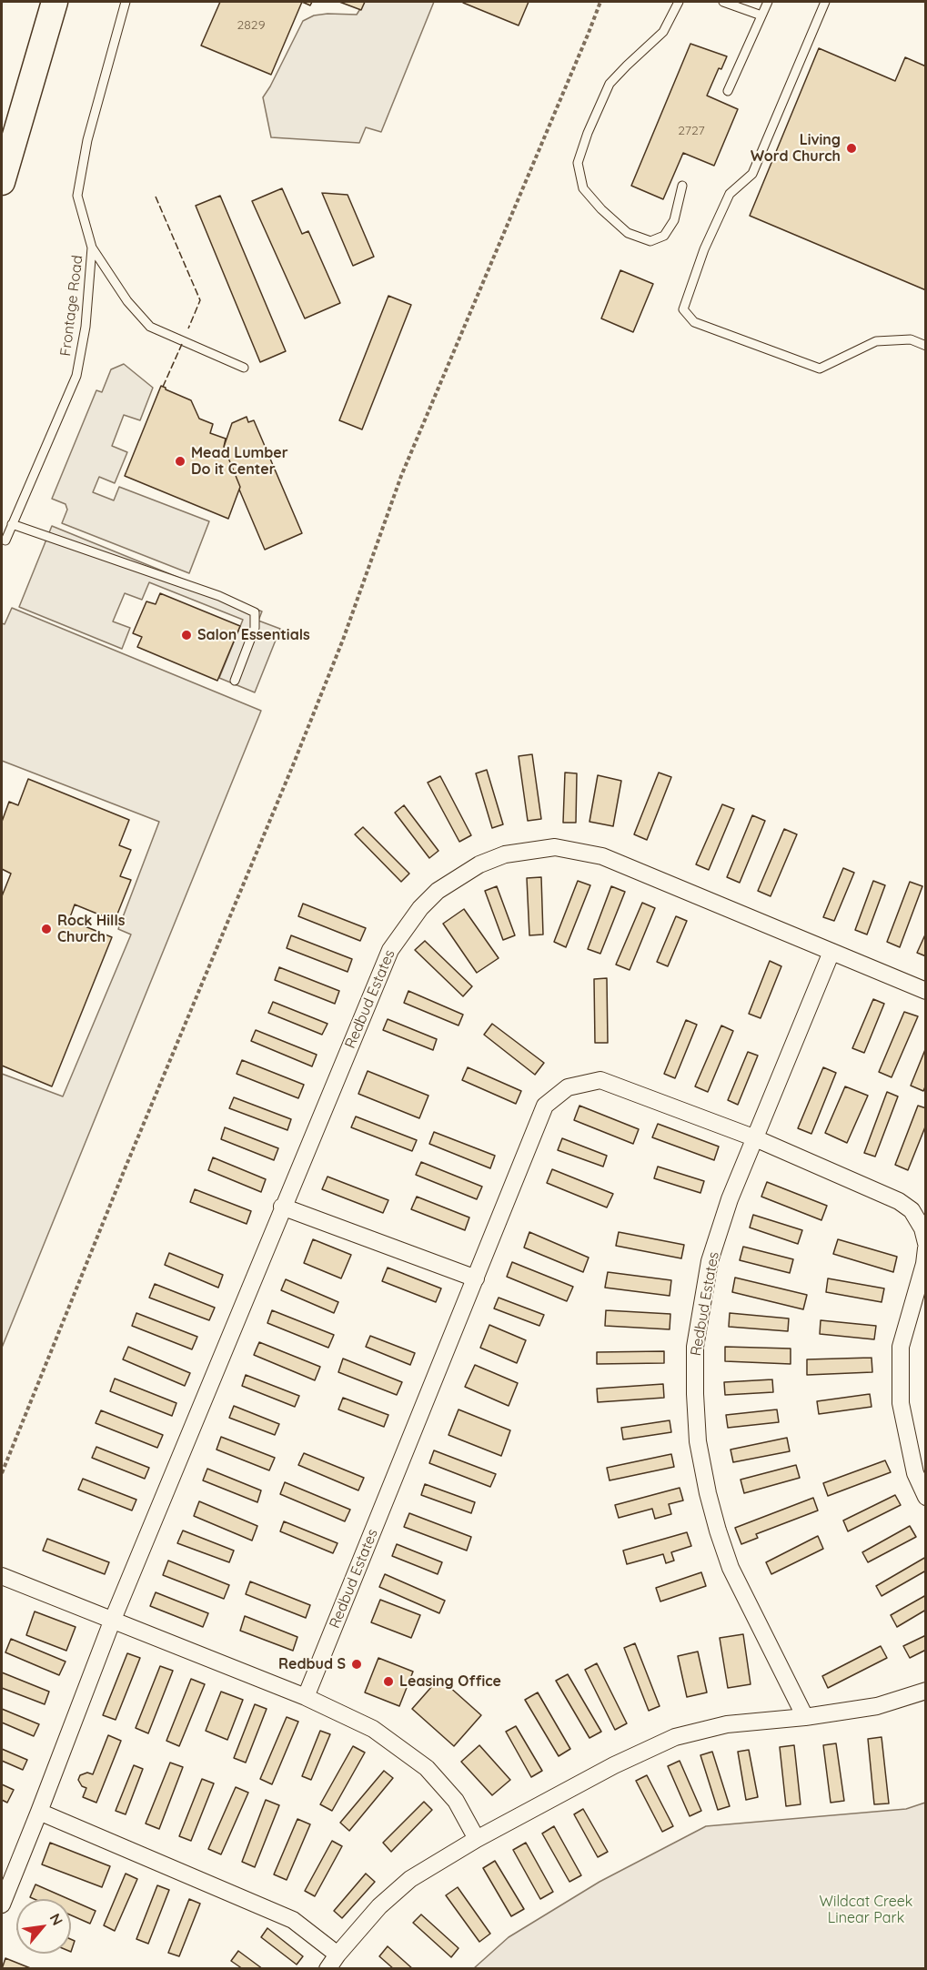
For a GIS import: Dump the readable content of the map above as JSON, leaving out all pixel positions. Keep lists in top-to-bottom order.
{
  "streets": {
    "street": ["Redbud Estates"],
    "lane": ["Frontage Road"]
  },
  "parks": ["Wildcat Creek Linear Park"],
  "places": [
    "Living Word Church",
    "Mead Lumber Do it Center",
    "Salon Essentials",
    "Rock Hills Church",
    "Redbud S",
    "Leasing Office"
  ],
  "house_numbers": ["2829", "2727"],
  "north": "top right"
}
